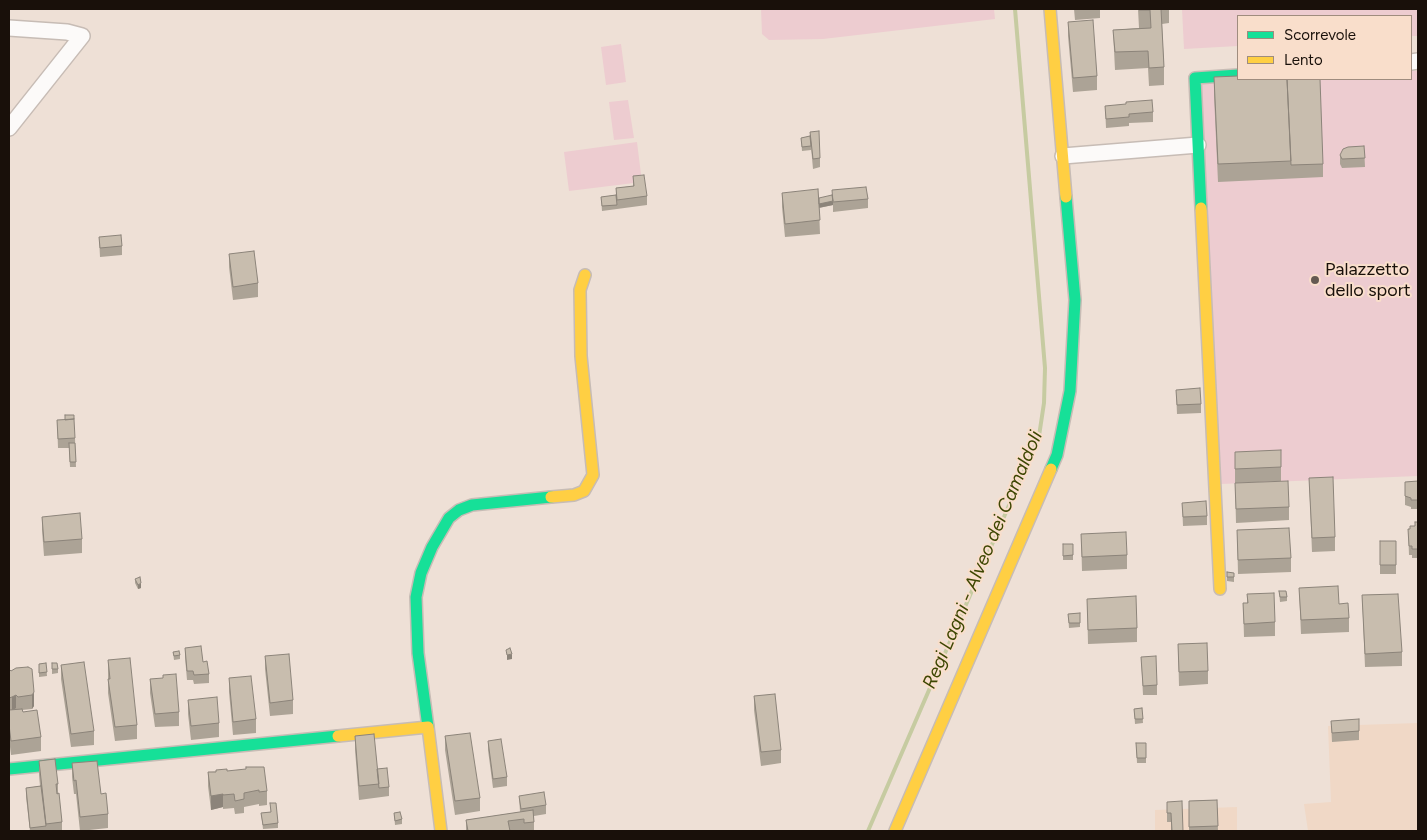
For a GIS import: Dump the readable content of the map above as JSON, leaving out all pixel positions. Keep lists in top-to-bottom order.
{
  "water": ["Regi Lagni - Alveo dei Camaldoli"],
  "places": ["Palazzetto dello sport"],
  "legend": ["Scorrevole", "Lento"]
}
